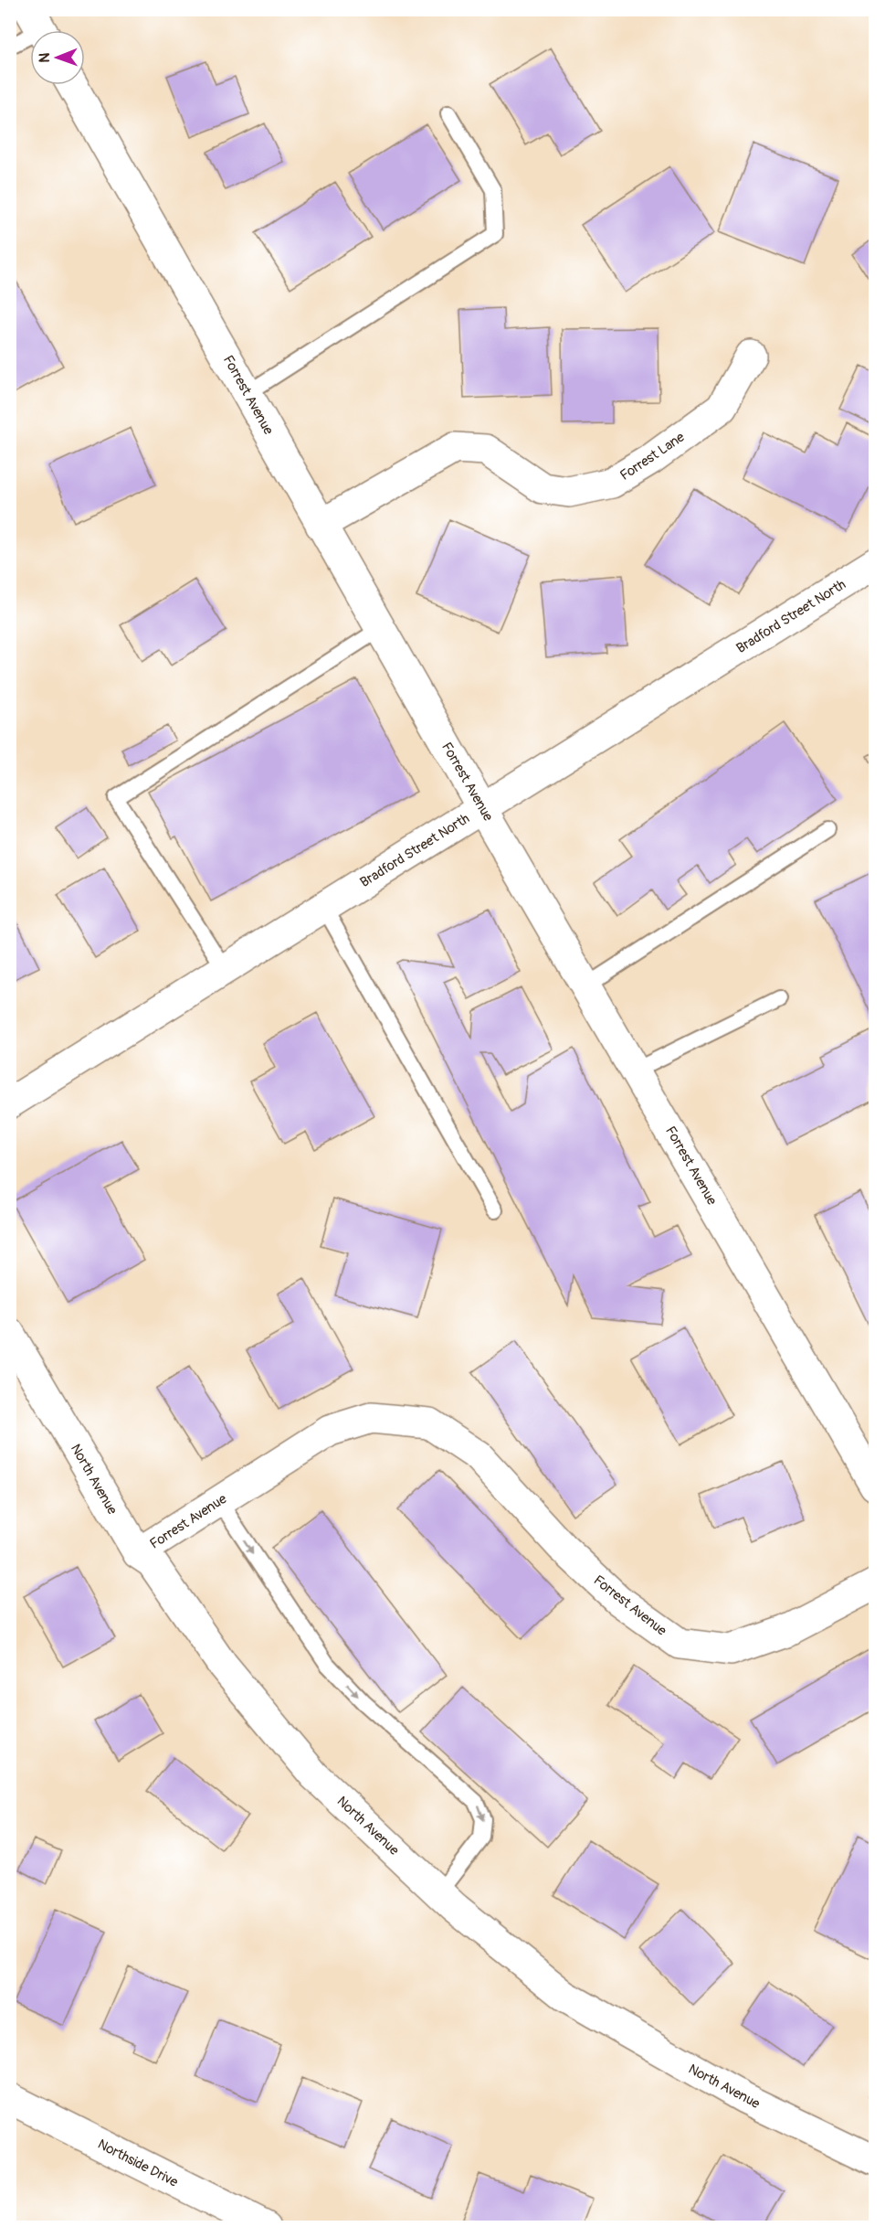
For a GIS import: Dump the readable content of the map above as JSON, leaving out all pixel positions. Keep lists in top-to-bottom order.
{
  "streets": {
    "street": [
      "Forrest Avenue",
      "Forrest Lane",
      "Bradford Street North",
      "North Avenue",
      "Northside Drive"
    ]
  },
  "crossings": [
    ["Forrest Avenue", "Forrest Lane"],
    ["Forrest Avenue", "Bradford Street North"],
    ["Forrest Avenue", "North Avenue"]
  ],
  "north": "left"
}
